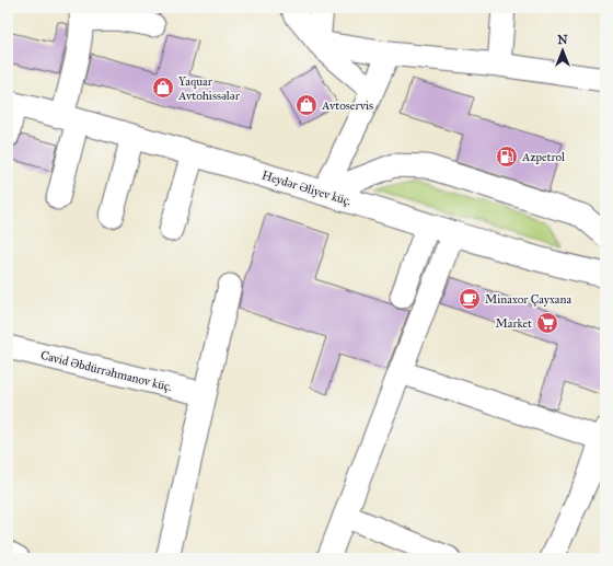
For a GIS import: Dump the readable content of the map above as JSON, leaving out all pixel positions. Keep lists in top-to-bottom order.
{
  "streets": {
    "main road": ["Heydər Əliyev küç."],
    "street": ["Cavid Əbdürrəhmanov küç."]
  },
  "places": {
    "shop": ["Yaquar Avtohissələr", "Avtoservis"],
    "fuel station": ["Azpetrol"],
    "cafe": ["Minaxor Çayxana"],
    "supermarket": ["Market"]
  },
  "north": "top"
}
